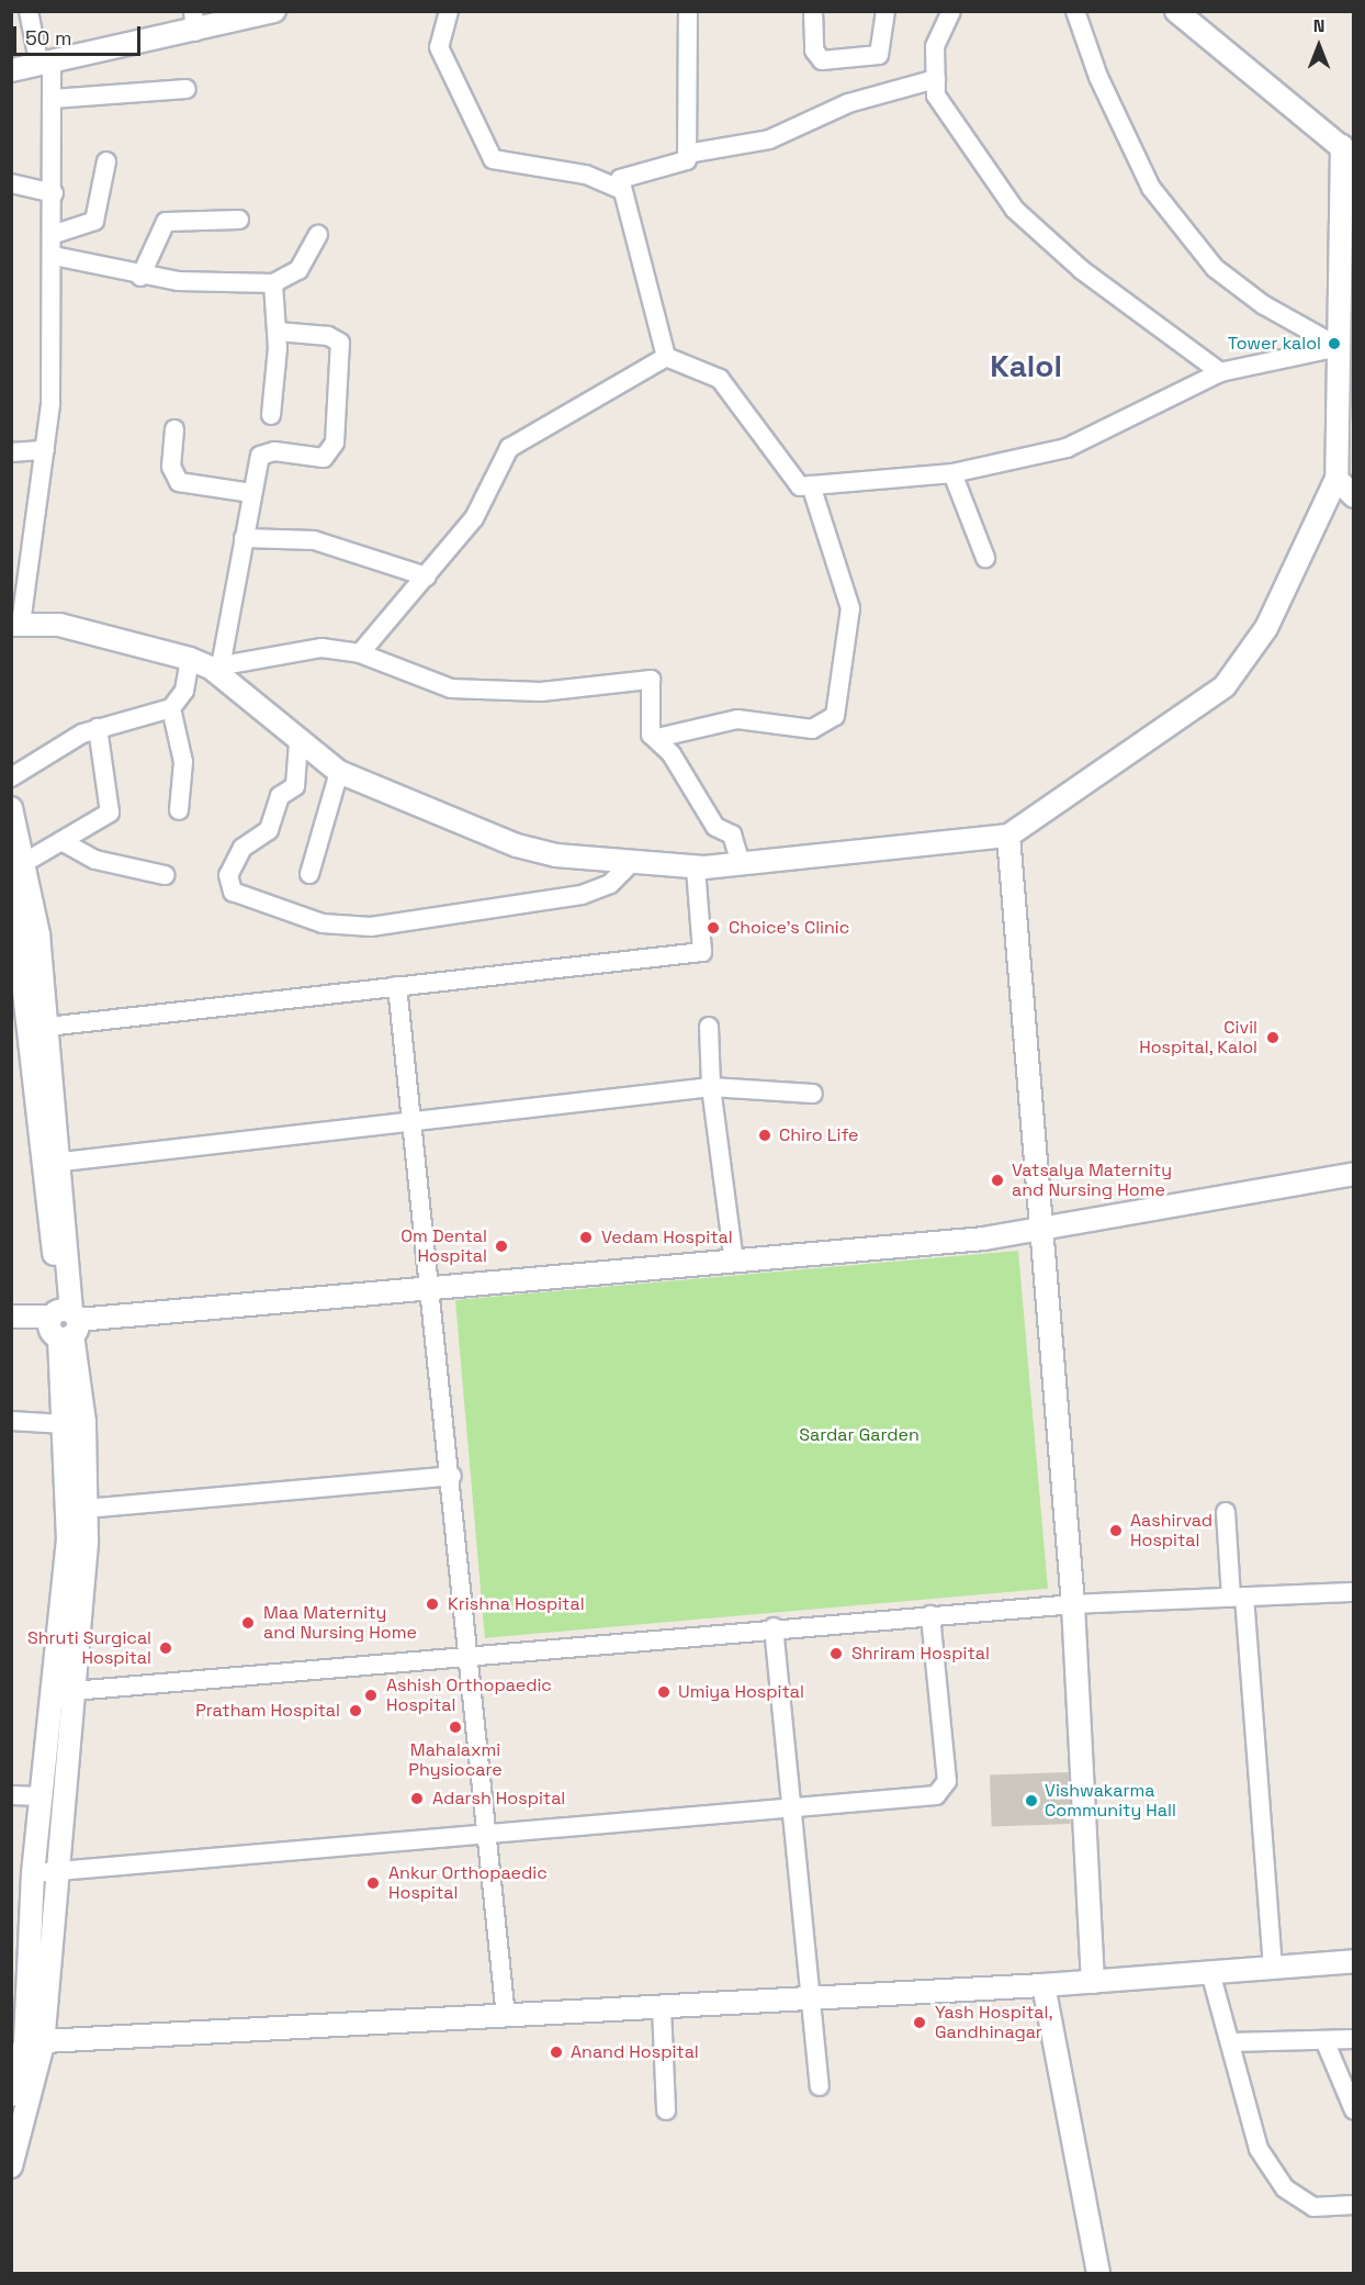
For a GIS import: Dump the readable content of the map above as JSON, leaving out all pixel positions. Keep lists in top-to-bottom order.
{
  "districts": ["Kalol"],
  "parks": ["Sardar Garden"],
  "places": [
    "Tower kalol",
    "Choice's Clinic",
    "Civil Hospital, Kalol",
    "Chiro Life",
    "Vatsalya Maternity and Nursing Home",
    "Vedam Hospital",
    "Om Dental Hospital",
    "Aashirvad Hospital",
    "Krishna Hospital",
    "Maa Maternity and Nursing Home",
    "Shruti Surgical Hospital",
    "Shriram Hospital",
    "Umiya Hospital",
    "Ashish Orthopaedic Hospital",
    "Pratham Hospital",
    "Mahalaxmi Physiocare",
    "Adarsh Hospital",
    "Vishwakarma Community Hall",
    "Ankur Orthopaedic Hospital",
    "Yash Hospital, Gandhinagar",
    "Anand Hospital"
  ],
  "scale_bar": "50 m",
  "north": "top"
}
